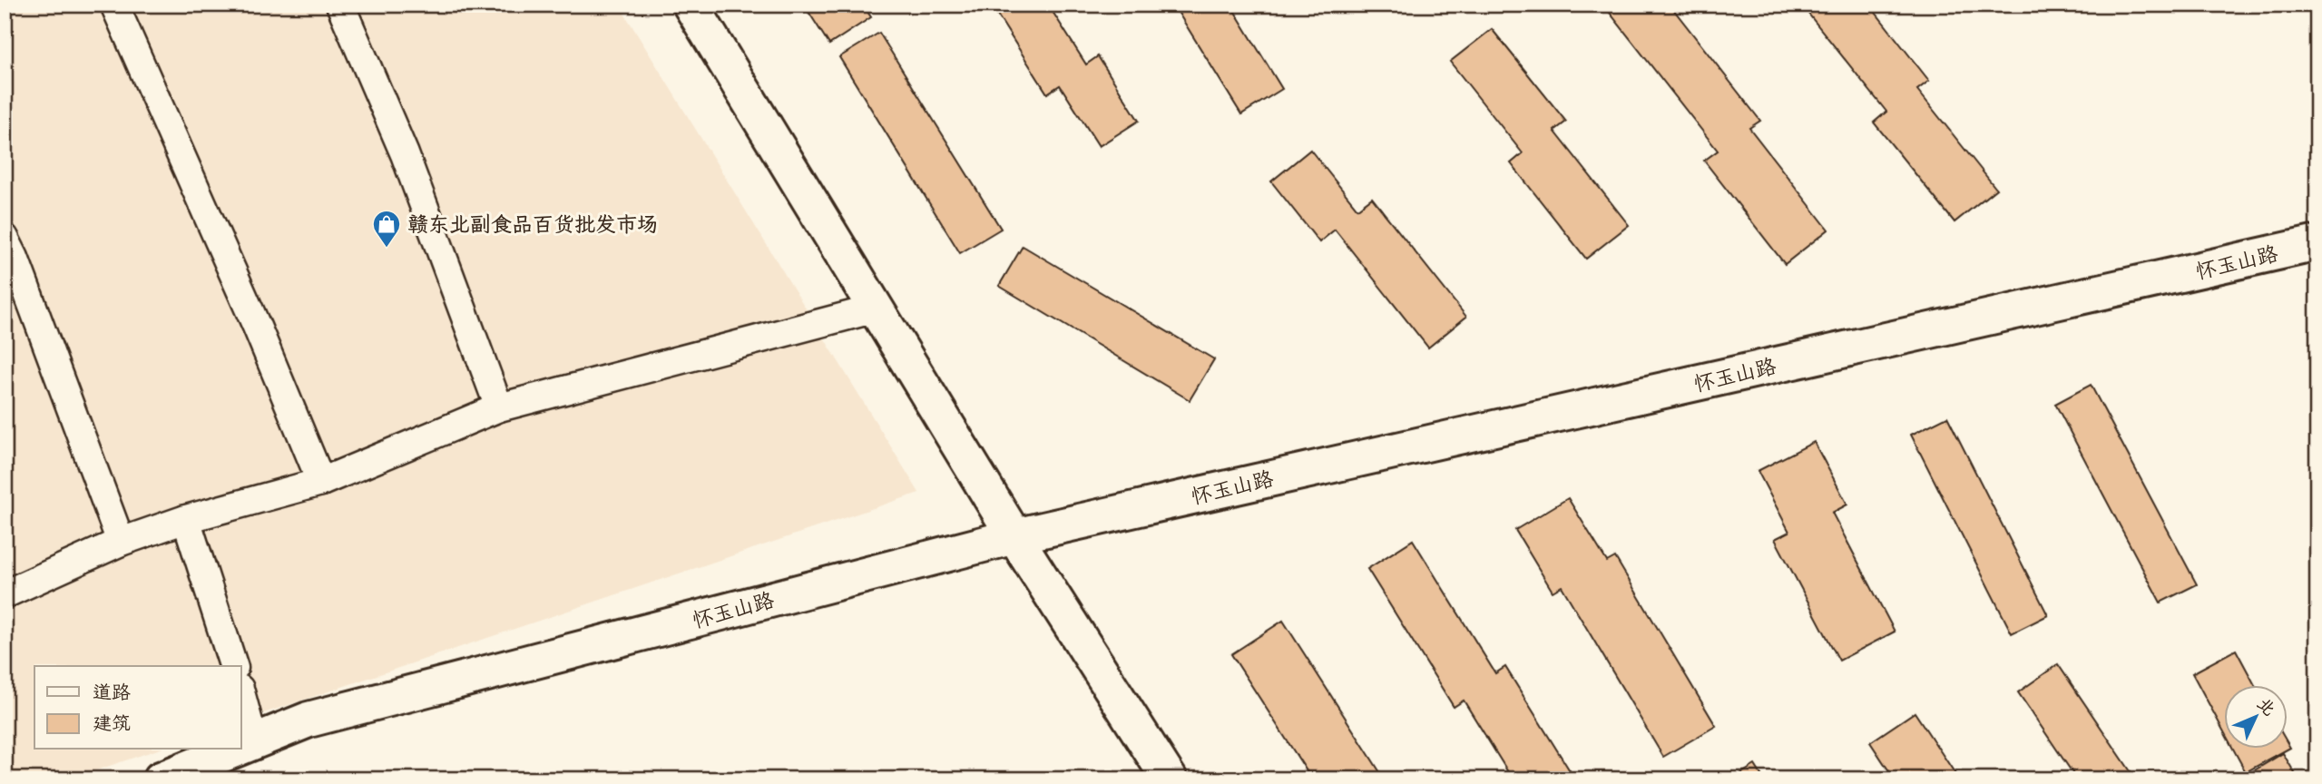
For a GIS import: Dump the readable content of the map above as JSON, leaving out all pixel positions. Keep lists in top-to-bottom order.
{
  "streets": {
    "street": ["怀玉山路"]
  },
  "places": {
    "shop": ["赣东北副食品百货批发市场"]
  },
  "legend": ["道路", "建筑"],
  "north": "top right"
}
